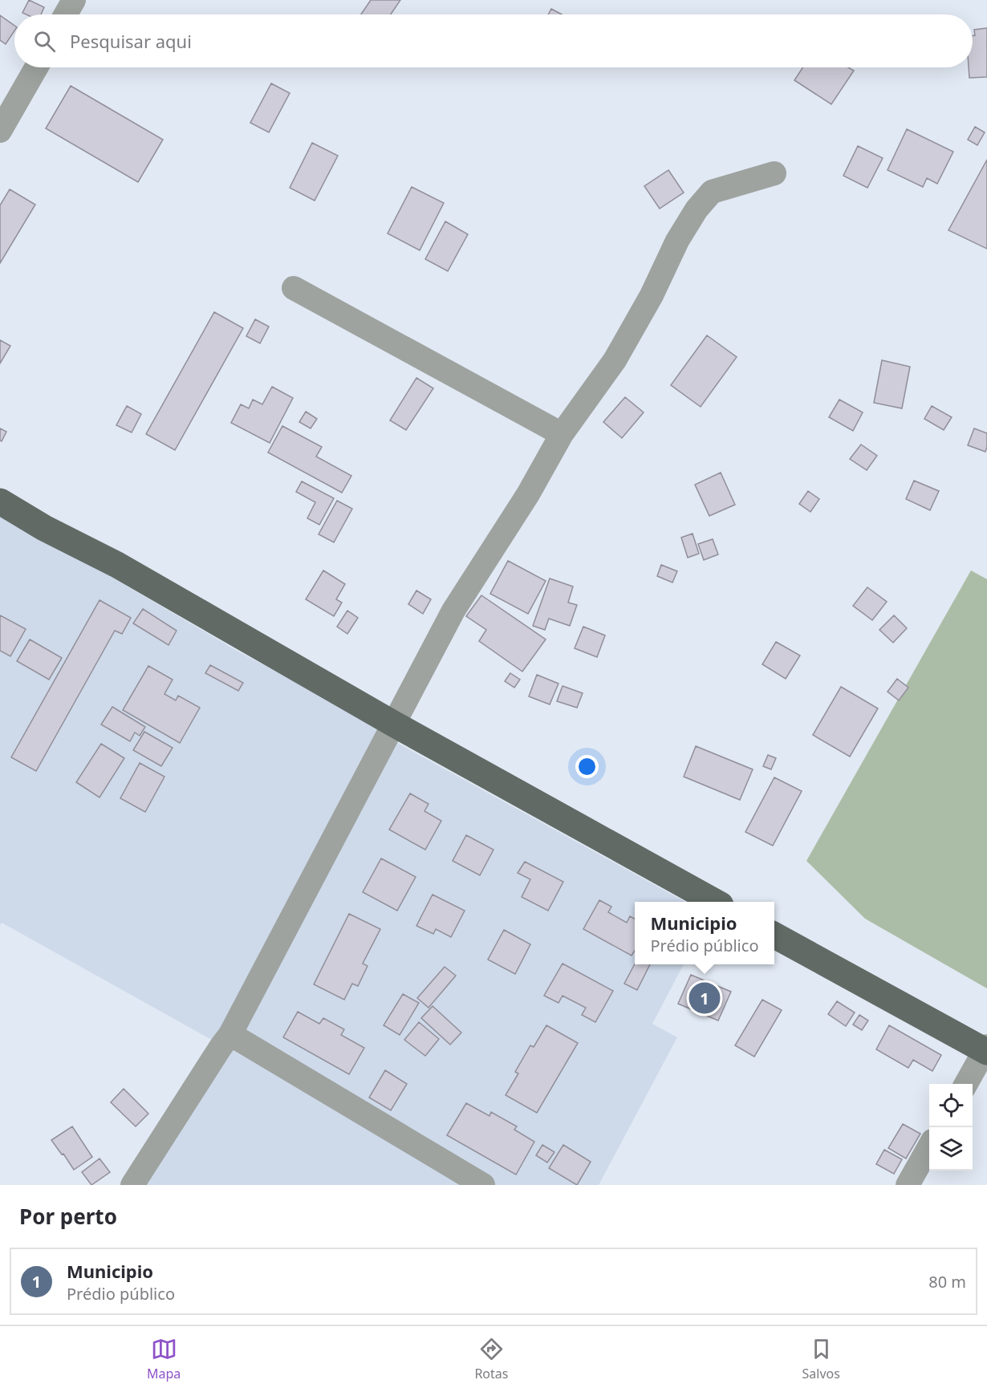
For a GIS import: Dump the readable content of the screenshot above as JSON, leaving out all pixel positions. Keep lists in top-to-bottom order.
{
  "page": {
    "search": "Pesquisar aqui",
    "popup": ["Municipio", "Prédio público"],
    "pins": "1",
    "heading": "Por perto",
    "list": [
      {
        "mark": "1",
        "name": "Municipio",
        "note": "Prédio público",
        "value": "80 m"
      }
    ],
    "nav": ["Mapa", "Rotas", "Salvos"]
  }
}
